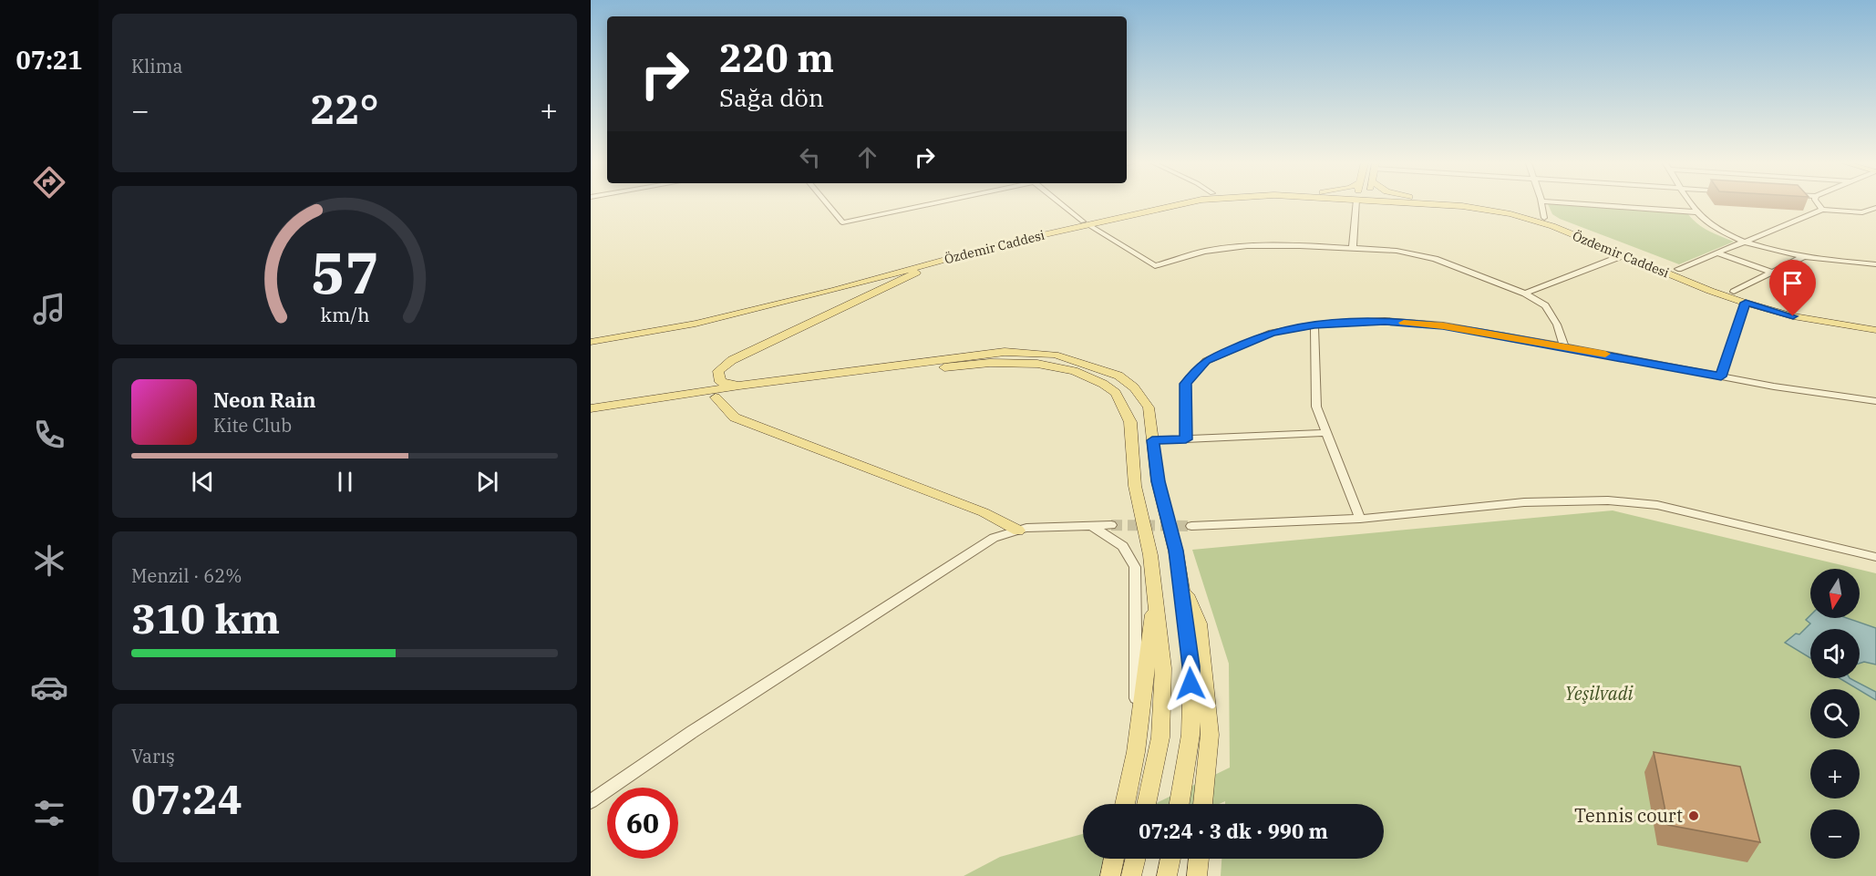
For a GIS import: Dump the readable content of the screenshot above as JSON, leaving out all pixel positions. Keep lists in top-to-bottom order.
{
  "streets": {
    "main road": ["Özdemir Caddesi"]
  },
  "parks": ["Yeşilvadi"],
  "places": ["Tennis court"],
  "north": "bottom",
  "page": {
    "tabs": "07:21",
    "tile": [
      "Klima",
      ["Menzil · 62%", "310 km"],
      ["Varış", "07:24"]
    ],
    "turn": ["220 m", "Sağa dön"],
    "heat": ["−", "22°", "+"],
    "song": ["Neon Rain", "Kite Club"],
    "map_buttons": ["+", "−"],
    "limit": "60",
    "trip": "07:24 · 3 dk · 990 m",
    "gauge": ["57", "km/h"]
  }
}
